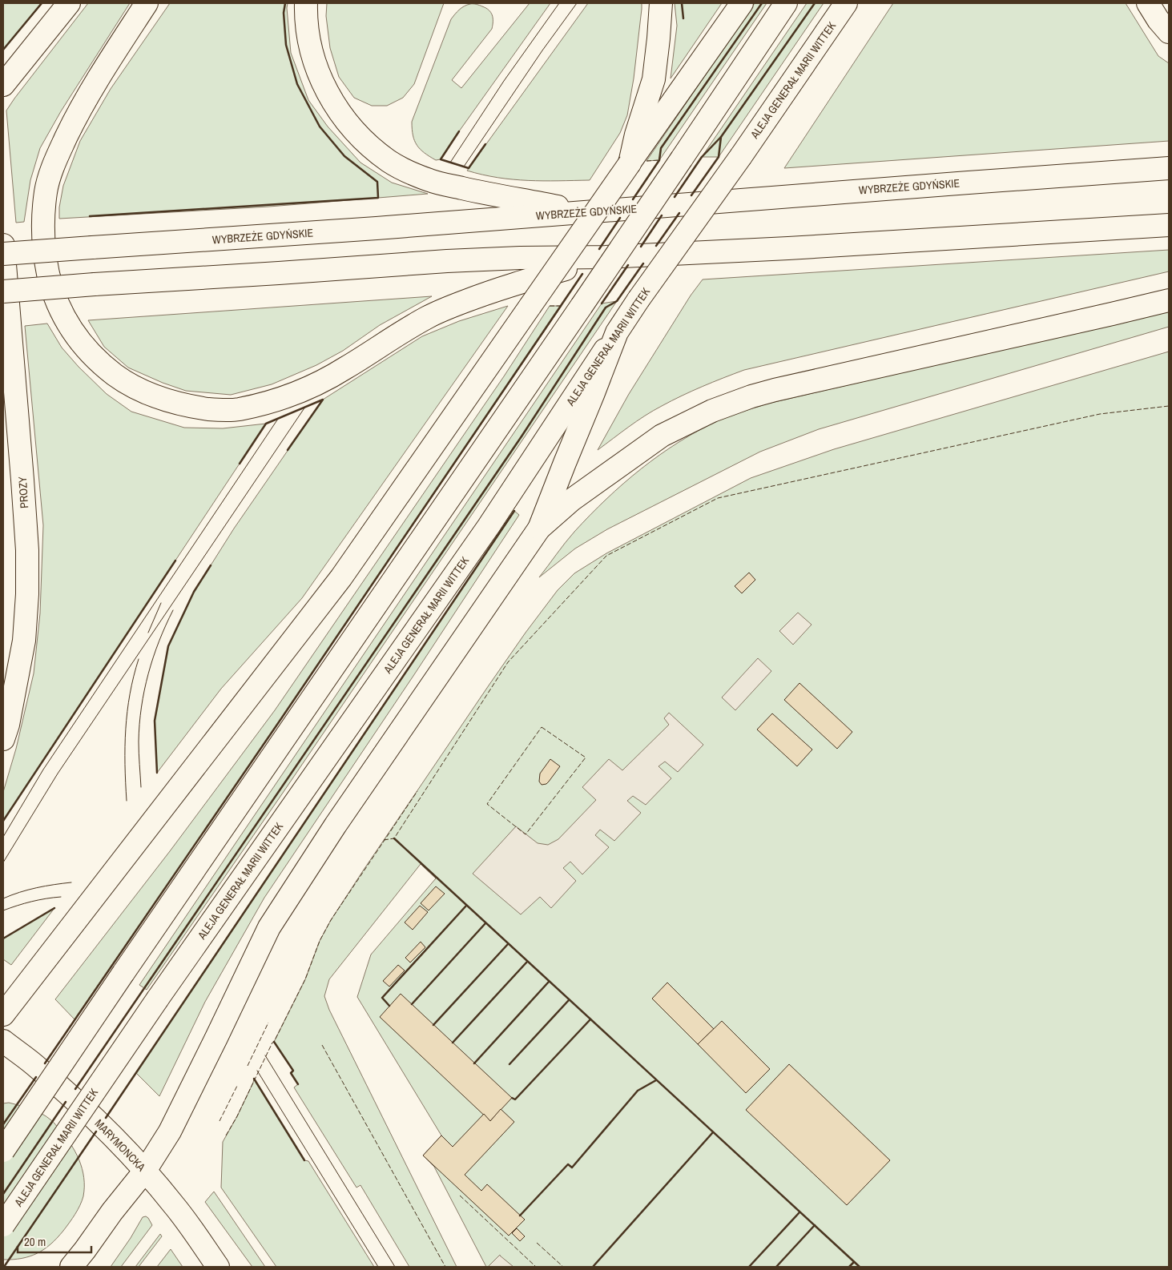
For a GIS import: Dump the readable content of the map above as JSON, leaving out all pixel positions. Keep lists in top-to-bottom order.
{
  "streets": {
    "main road": [
      "ALEJA GENERAŁ MARII WITTEK",
      "WYBRZEŻE GDYŃSKIE",
      "PROZY",
      "MARYMONCKA"
    ]
  },
  "scale_bar": "20 m"
}
